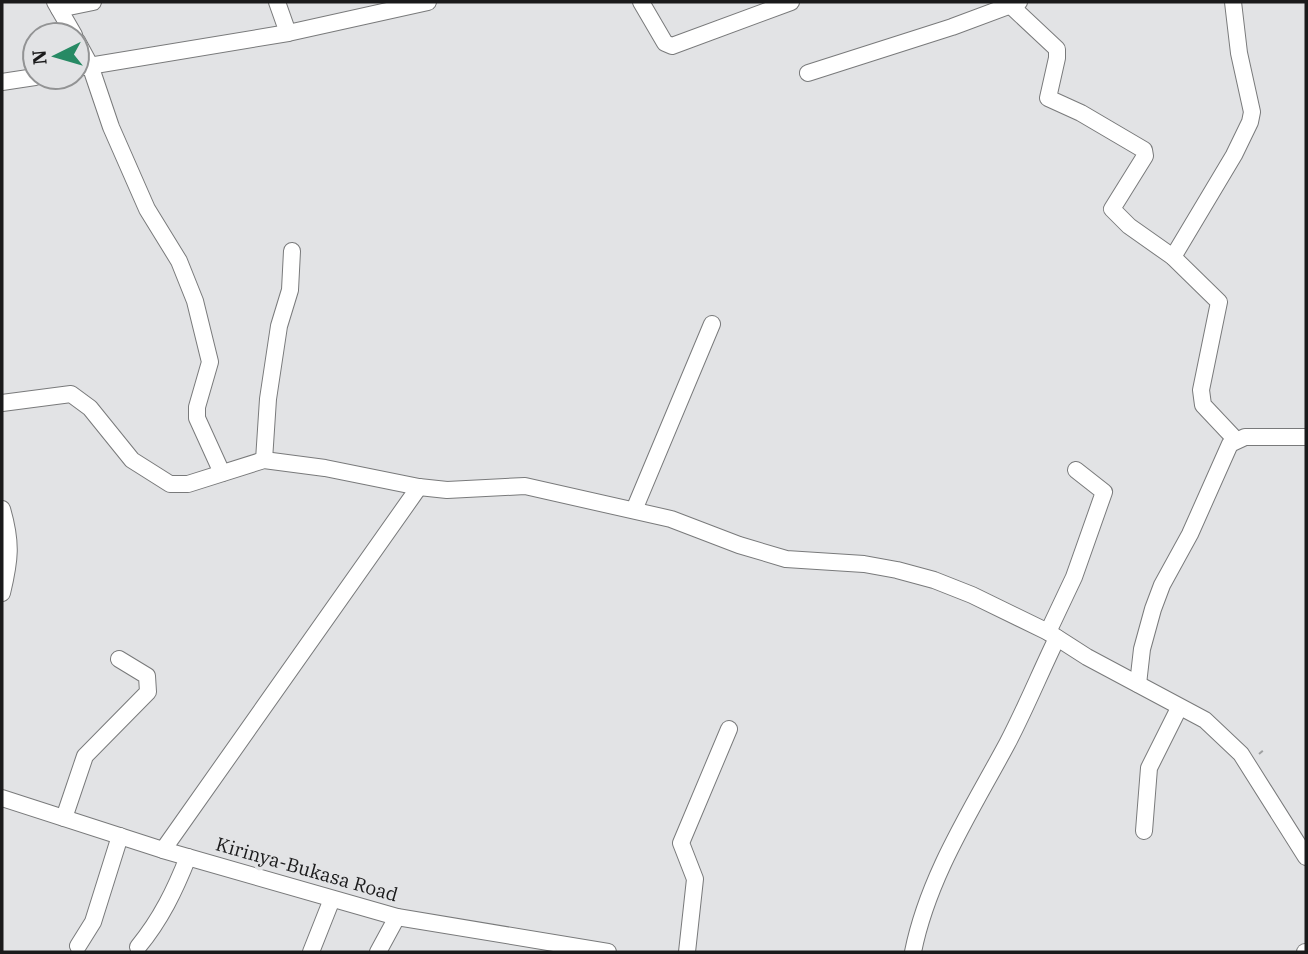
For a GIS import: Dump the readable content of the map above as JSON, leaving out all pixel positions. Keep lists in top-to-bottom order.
{
  "streets": {
    "street": ["Kirinya-Bukasa Road"]
  },
  "north": "left"
}
